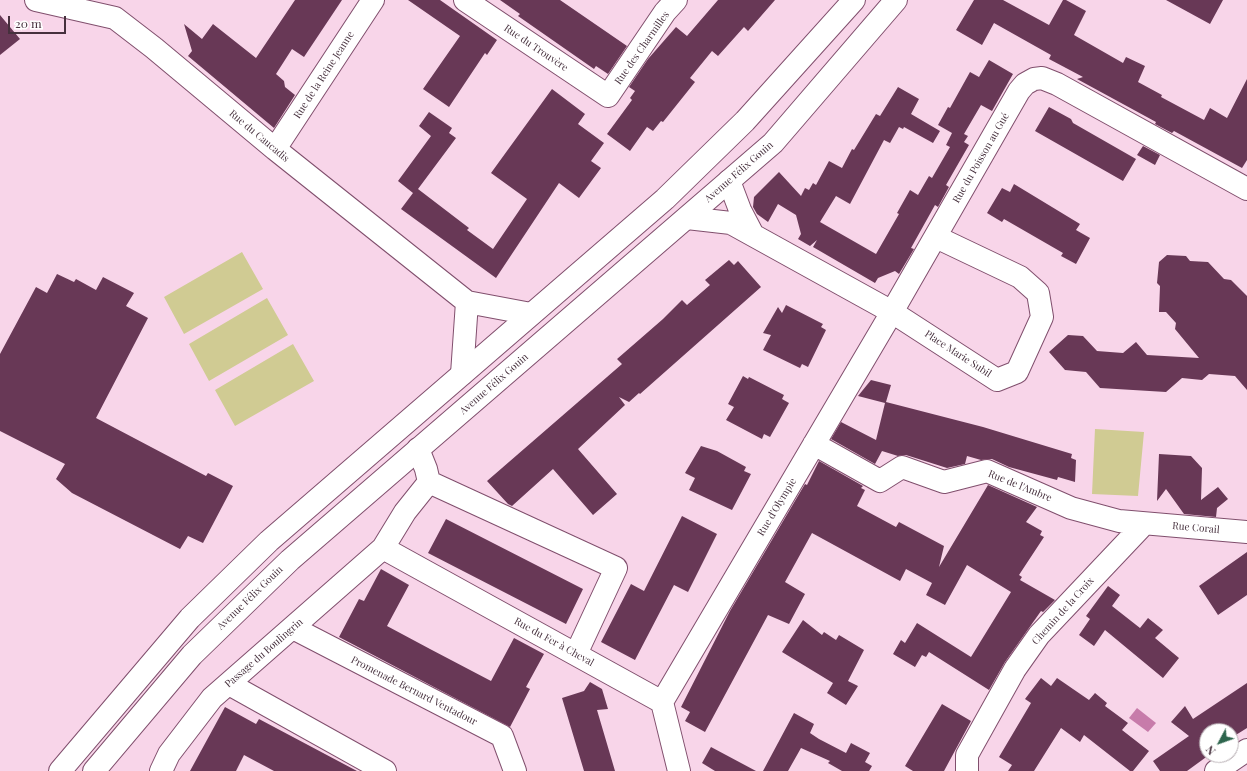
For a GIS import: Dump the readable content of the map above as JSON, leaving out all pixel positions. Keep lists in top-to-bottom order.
{
  "streets": {
    "street": [
      "Rue du Trouvère",
      "Rue des Charmilles",
      "Rue de la Reine Jeanne",
      "Rue du Caucadis",
      "Rue du Poisson au Gué",
      "Avenue Félix Gouin",
      "Place Marie Subil",
      "Rue de l'Ambre",
      "Rue d'Olympie",
      "Rue Corail",
      "Chemin de la Croix",
      "Rue du Fer à Cheval",
      "Passage du Boulingrin",
      "Promenade Bernard Ventadour"
    ]
  },
  "crossings": [
    ["Rue du Trouvère", "Rue des Charmilles"],
    ["Rue de la Reine Jeanne", "Rue du Caucadis"],
    ["Rue du Poisson au Gué", "Place Marie Subil"],
    ["Rue du Poisson au Gué", "Rue d'Olympie"],
    ["Place Marie Subil", "Rue d'Olympie"],
    ["Rue de l'Ambre", "Rue d'Olympie"],
    ["Rue de l'Ambre", "Rue Corail"],
    ["Rue de l'Ambre", "Chemin de la Croix"],
    ["Rue d'Olympie", "Rue du Fer à Cheval"],
    ["Rue Corail", "Chemin de la Croix"],
    ["Rue du Fer à Cheval", "Passage du Boulingrin"],
    ["Passage du Boulingrin", "Promenade Bernard Ventadour"]
  ],
  "scale_bar": "20 m",
  "north": "bottom left"
}
